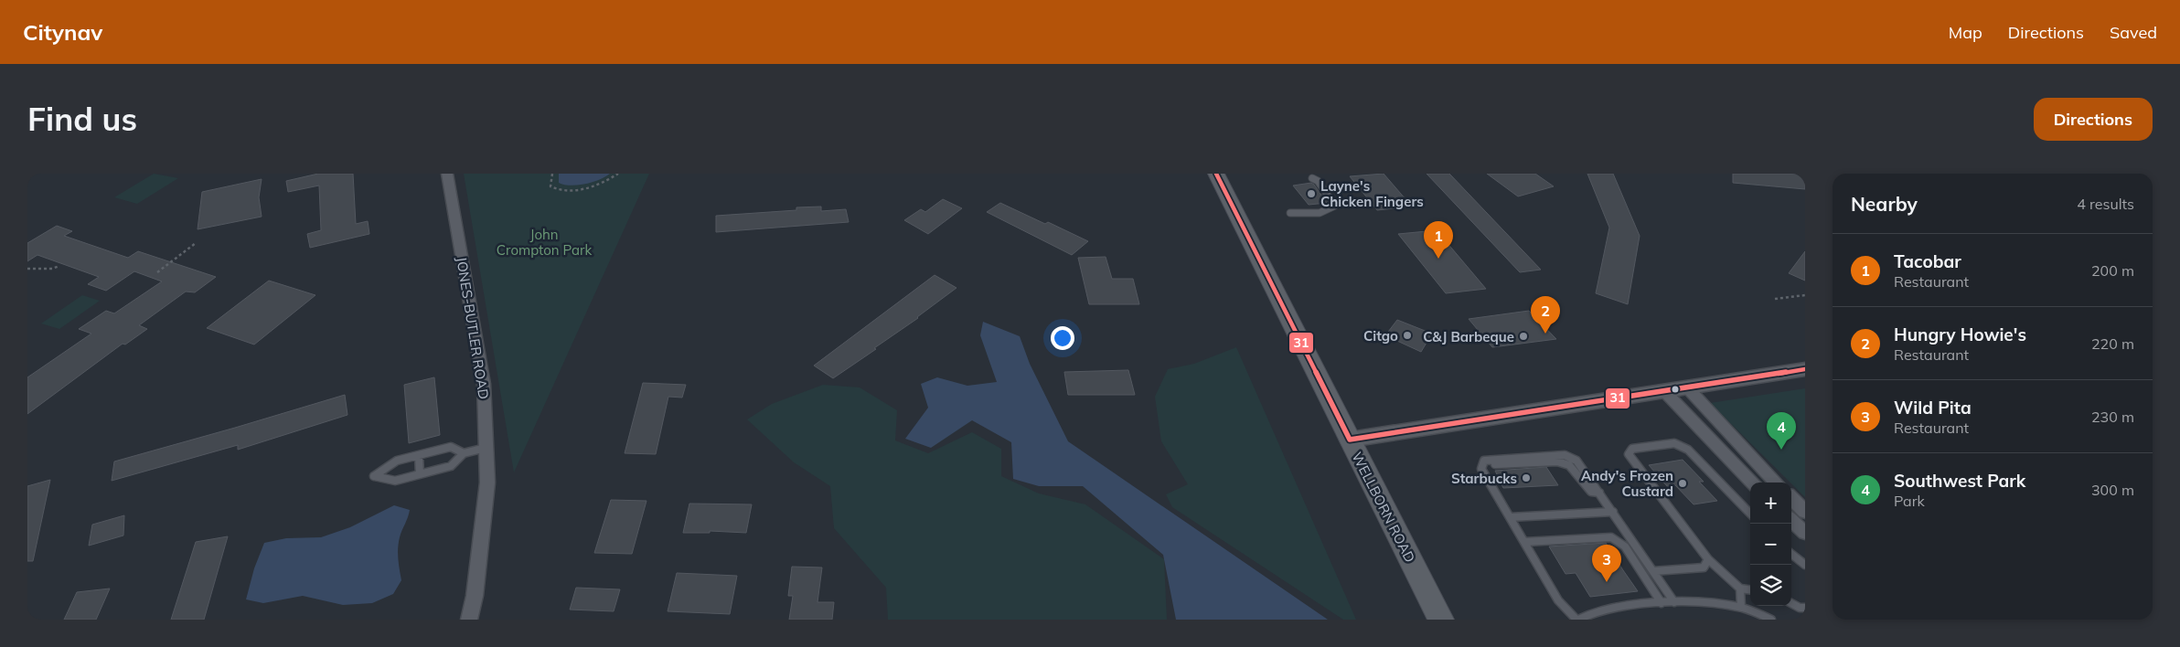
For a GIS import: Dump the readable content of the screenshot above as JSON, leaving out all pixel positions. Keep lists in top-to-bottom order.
{
  "streets": {
    "main road": ["WELLBORN ROAD"],
    "street": ["JONES-BUTLER ROAD"]
  },
  "parks": ["John Crompton Park"],
  "places": [
    "Layne's Chicken Fingers",
    "Citgo",
    "C&J Barbeque",
    "Starbucks",
    "Andy's Frozen Custard"
  ],
  "lines": ["transit line 31"],
  "page": {
    "header": "Citynav",
    "nav": ["Map", "Directions", "Saved"],
    "buttons": "Directions",
    "title": "Find us",
    "heading": ["Nearby", "4 results"],
    "pins": [
      "1",
      "2",
      "4",
      "3"
    ],
    "list": [
      {
        "mark": "1",
        "name": "Tacobar",
        "note": "Restaurant",
        "value": "200 m"
      },
      {
        "mark": "2",
        "name": "Hungry Howie's",
        "note": "Restaurant",
        "value": "220 m"
      },
      {
        "mark": "3",
        "name": "Wild Pita",
        "note": "Restaurant",
        "value": "230 m"
      },
      {
        "mark": "4",
        "name": "Southwest Park",
        "note": "Park",
        "value": "300 m"
      }
    ],
    "map_buttons": ["+", "−"]
  }
}
